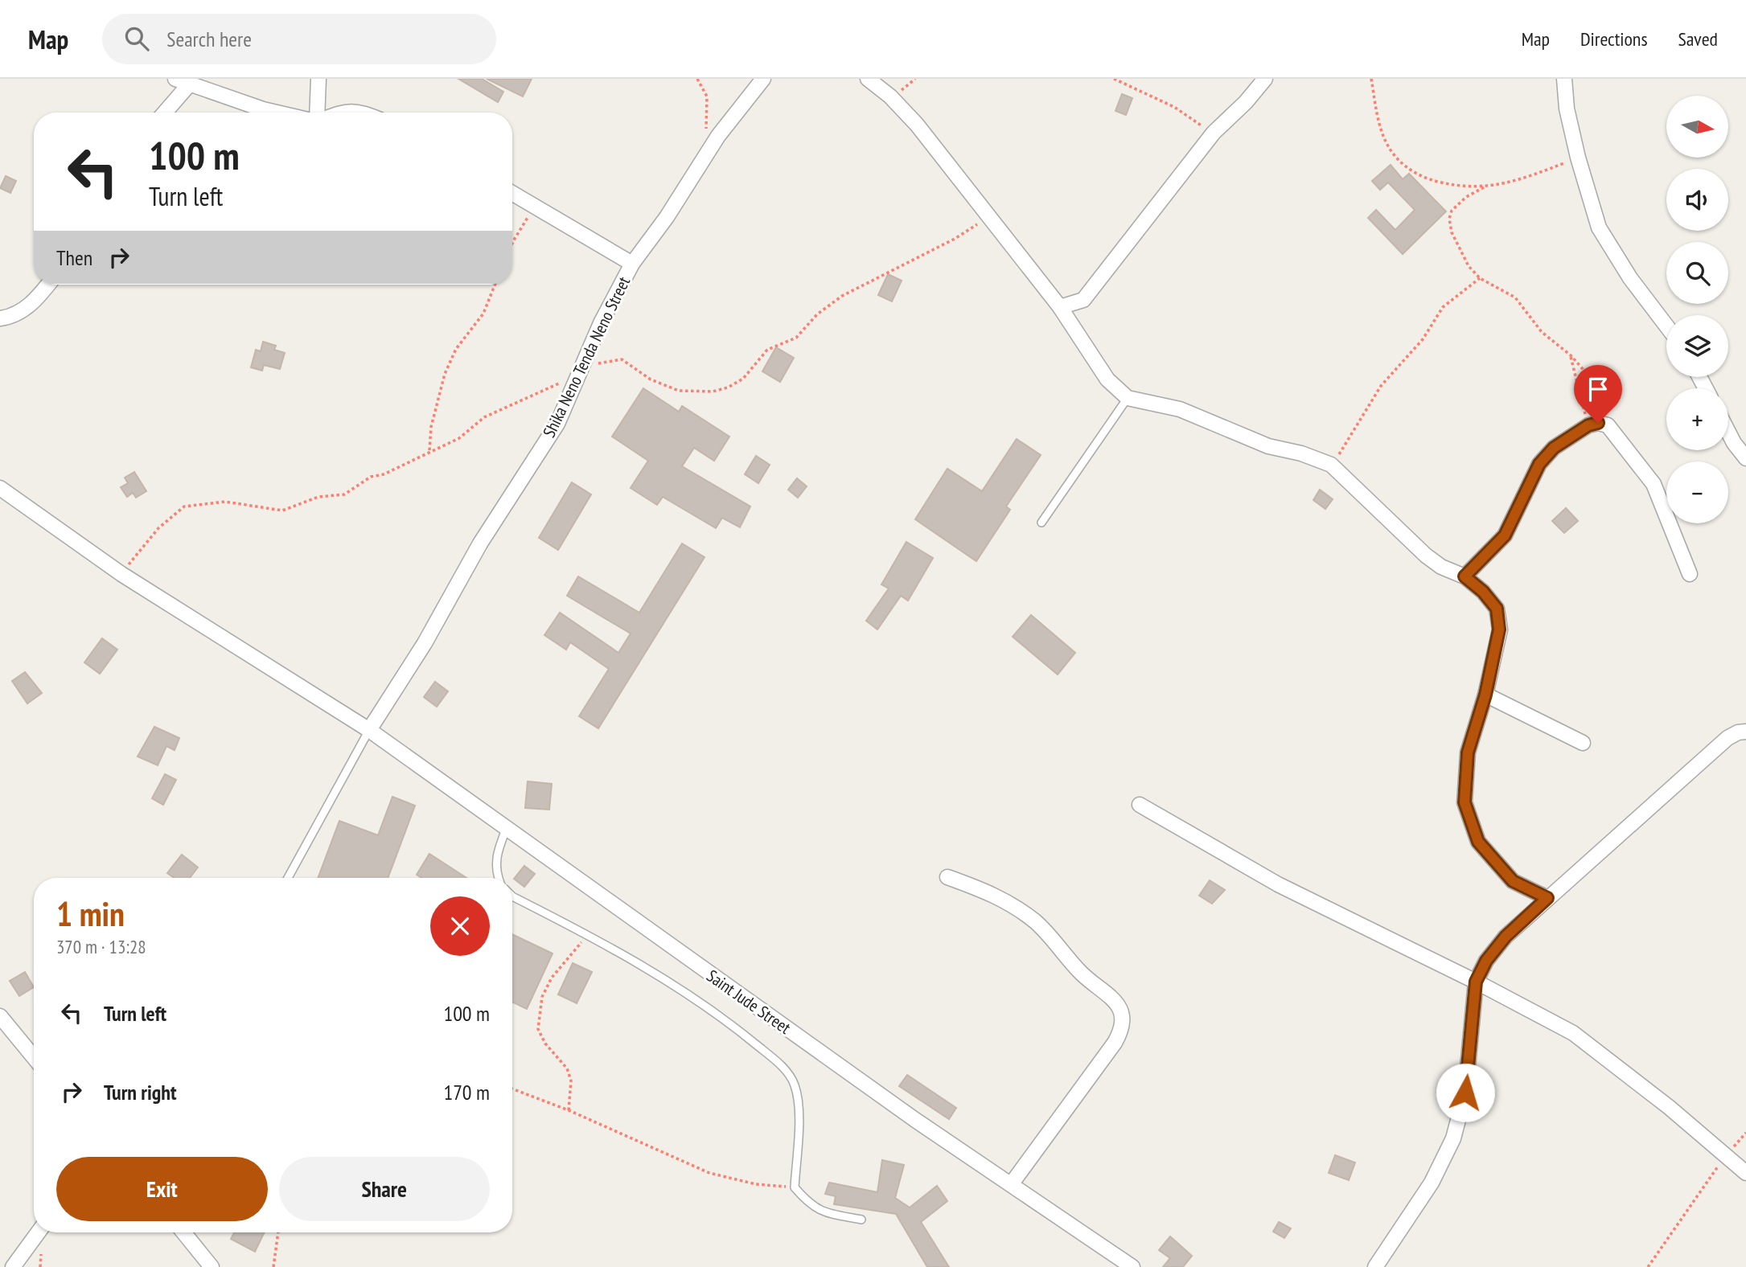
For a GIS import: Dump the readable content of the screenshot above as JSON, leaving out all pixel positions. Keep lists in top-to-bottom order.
{
  "streets": {
    "street": ["Shika Neno Tenda Neno Street", "Saint Jude Street"]
  },
  "crossings": [
    ["Shika Neno Tenda Neno Street", "Saint Jude Street"]
  ],
  "north": "right",
  "page": {
    "header": "Map",
    "search": "Search here",
    "nav": ["Map", "Directions", "Saved"],
    "map_buttons": ["+", "−"],
    "turn": ["100 m", "Turn left"],
    "then": "Then",
    "heading": ["1 min", "370 m · 13:28"],
    "list": [
      {
        "name": "Turn left",
        "value": "100 m"
      },
      {
        "name": "Turn right",
        "value": "170 m"
      }
    ],
    "buttons": ["Exit", "Share"]
  }
}
